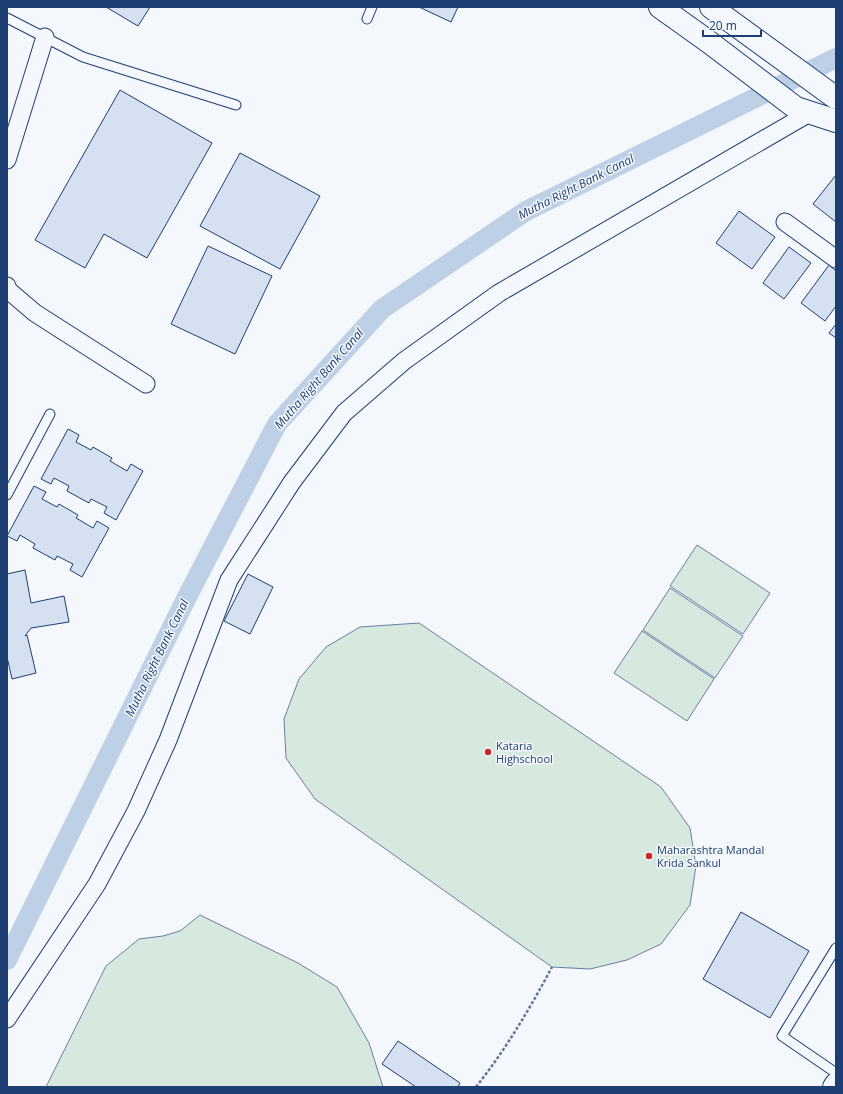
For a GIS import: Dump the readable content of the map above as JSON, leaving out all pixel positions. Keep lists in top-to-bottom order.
{
  "water": ["Mutha Right Bank Canal"],
  "places": ["Kataria Highschool", "Maharashtra Mandal Krida Sankul"],
  "scale_bar": "20 m"
}
